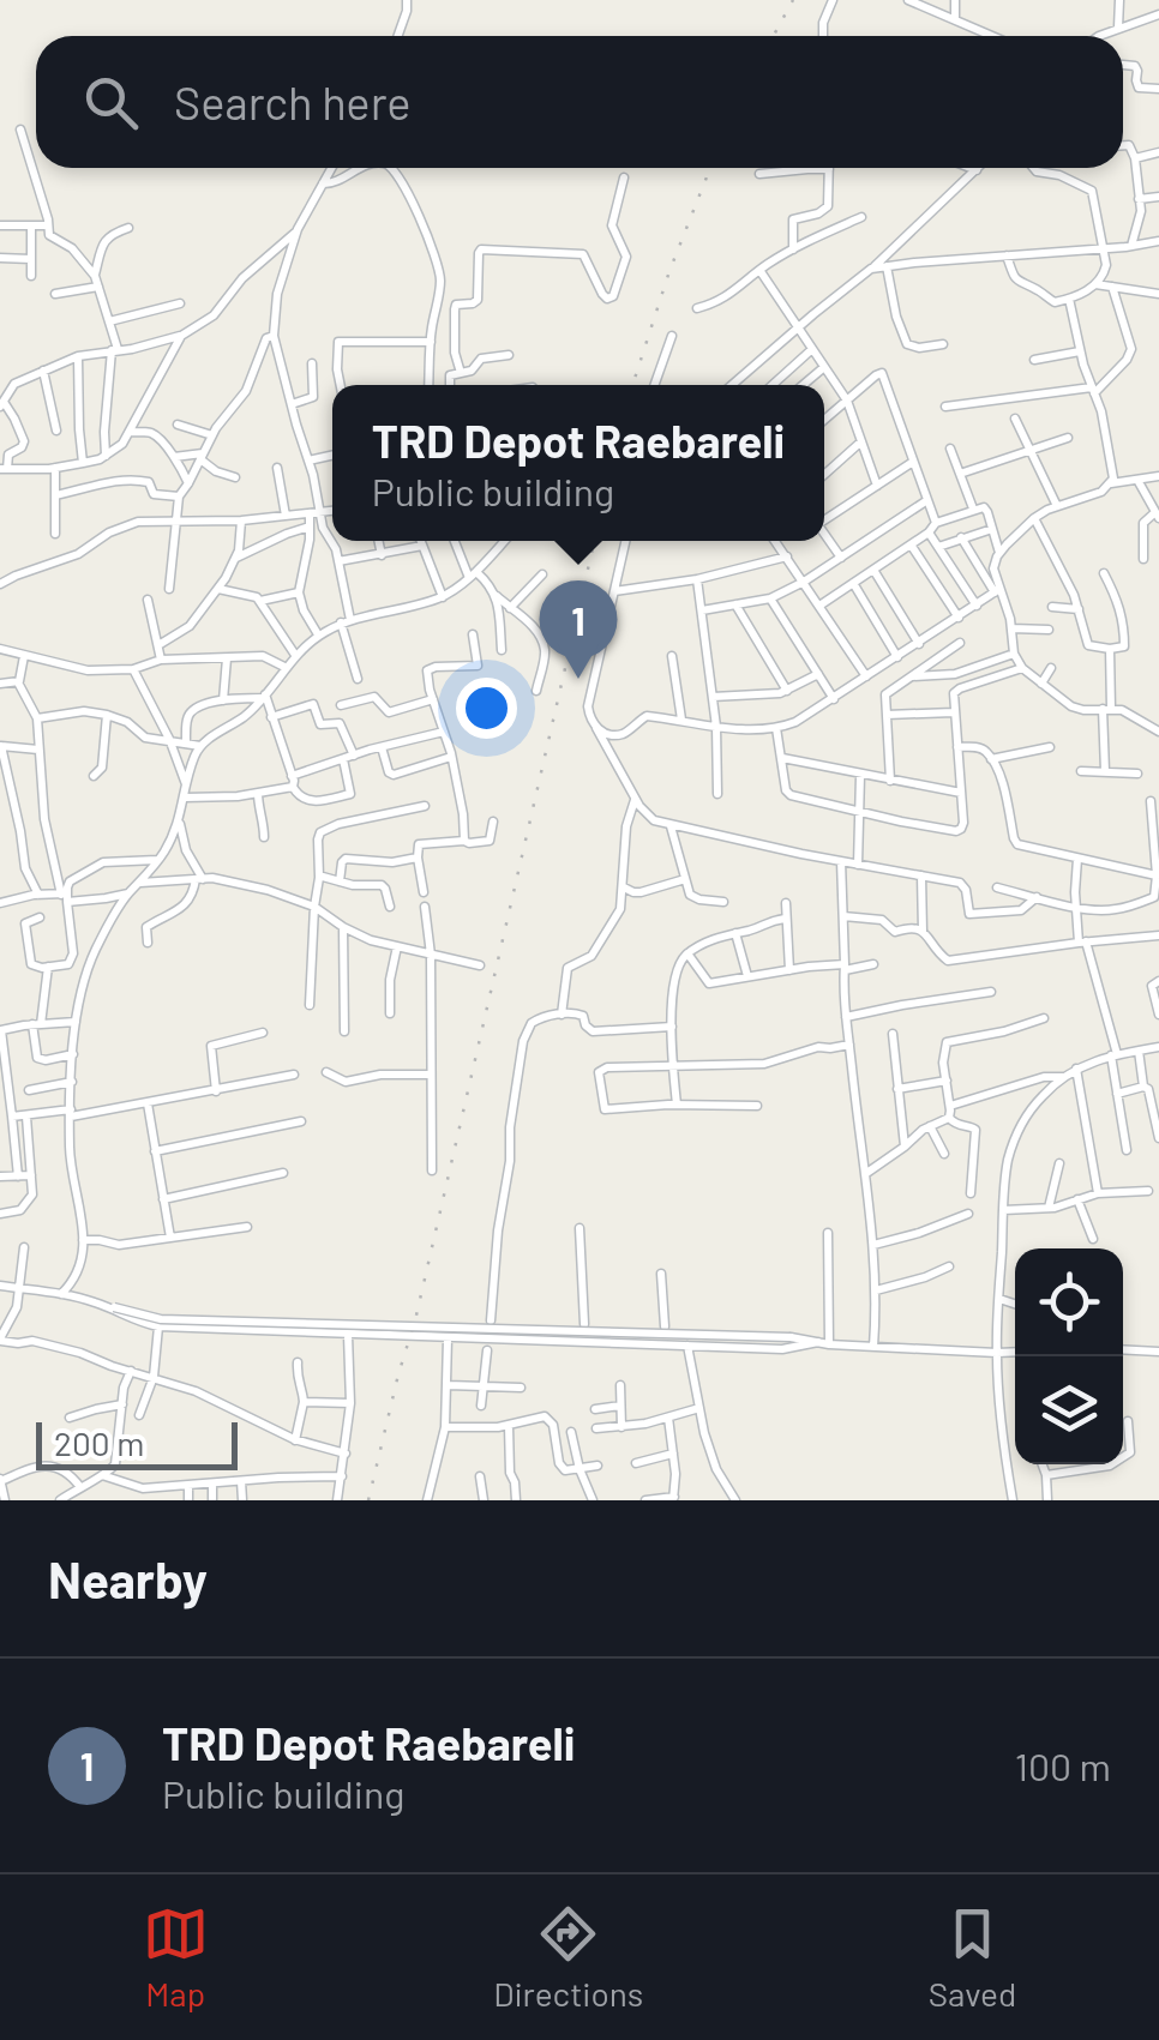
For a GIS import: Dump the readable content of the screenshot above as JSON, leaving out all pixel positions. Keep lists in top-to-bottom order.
{
  "scale_bar": "200 m",
  "page": {
    "search": "Search here",
    "popup": ["TRD Depot Raebareli", "Public building"],
    "pins": "1",
    "scale": "200 m",
    "heading": "Nearby",
    "list": [
      {
        "mark": "1",
        "name": "TRD Depot Raebareli",
        "note": "Public building",
        "value": "100 m"
      }
    ],
    "nav": ["Map", "Directions", "Saved"]
  }
}
